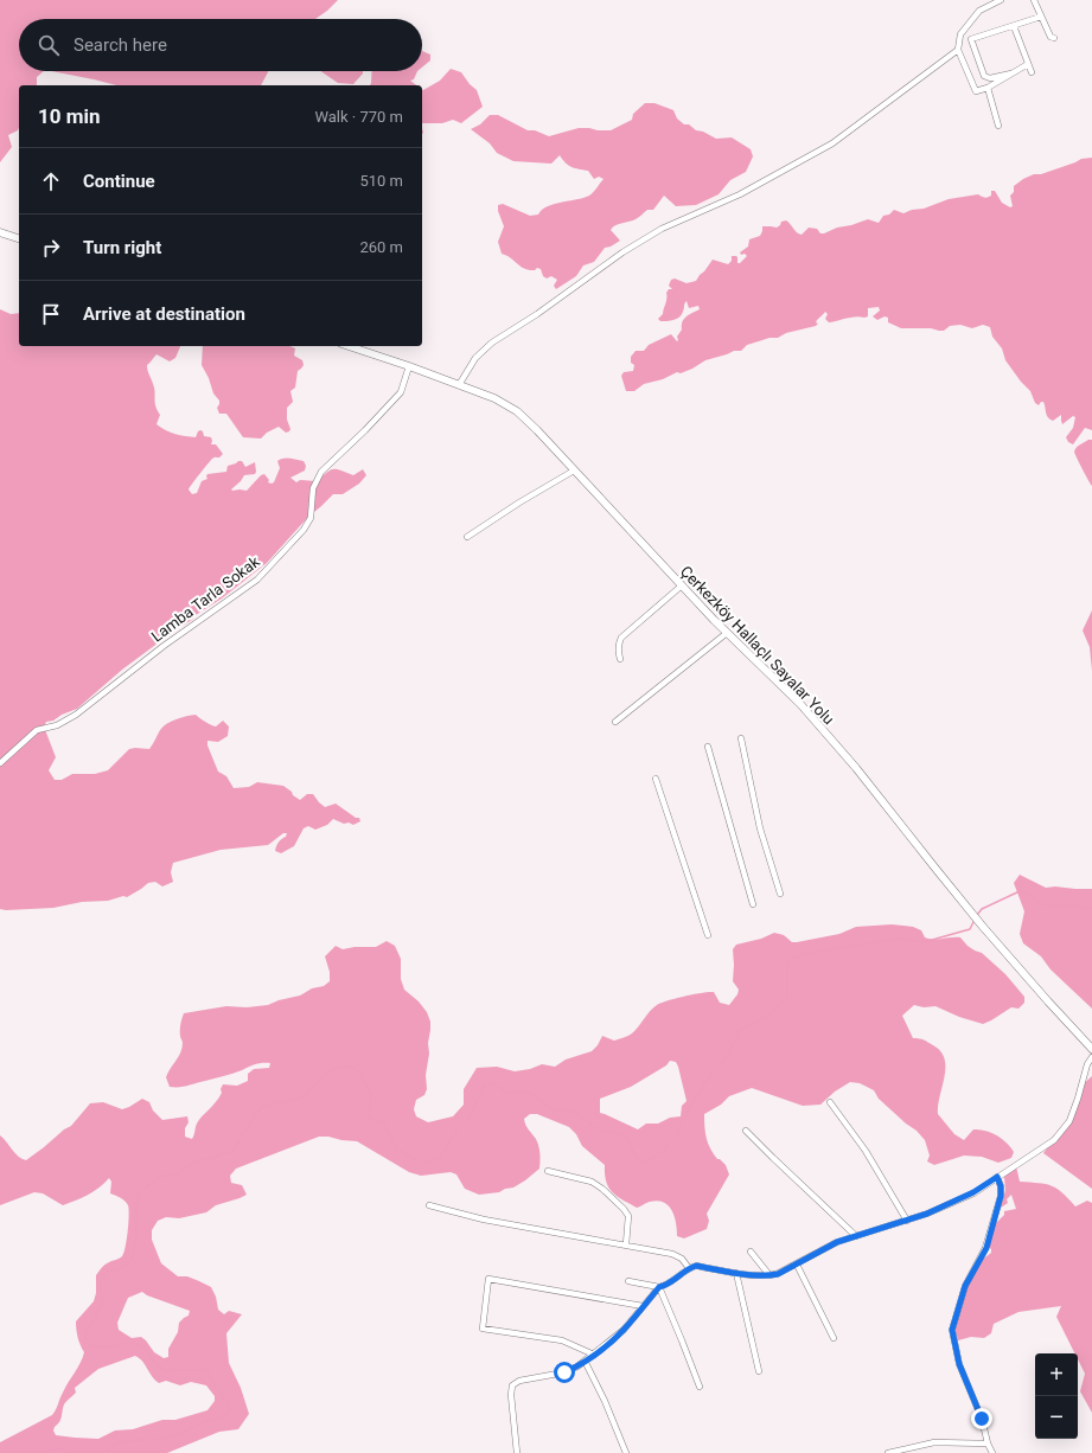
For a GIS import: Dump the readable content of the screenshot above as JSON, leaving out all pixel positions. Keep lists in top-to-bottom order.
{
  "streets": {
    "main road": ["Çerkezköy Hallaçlı Sayalar Yolu"],
    "street": ["Lamba Tarla Sokak"]
  },
  "crossings": [
    ["Lamba Tarla Sokak", "Çerkezköy Hallaçlı Sayalar Yolu"]
  ],
  "page": {
    "search": "Search here",
    "heading": ["10 min", "Walk · 770 m"],
    "list": [
      ["Continue", "510 m"],
      ["Turn right", "260 m"],
      "Arrive at destination"
    ],
    "map_buttons": ["+", "−"]
  }
}
